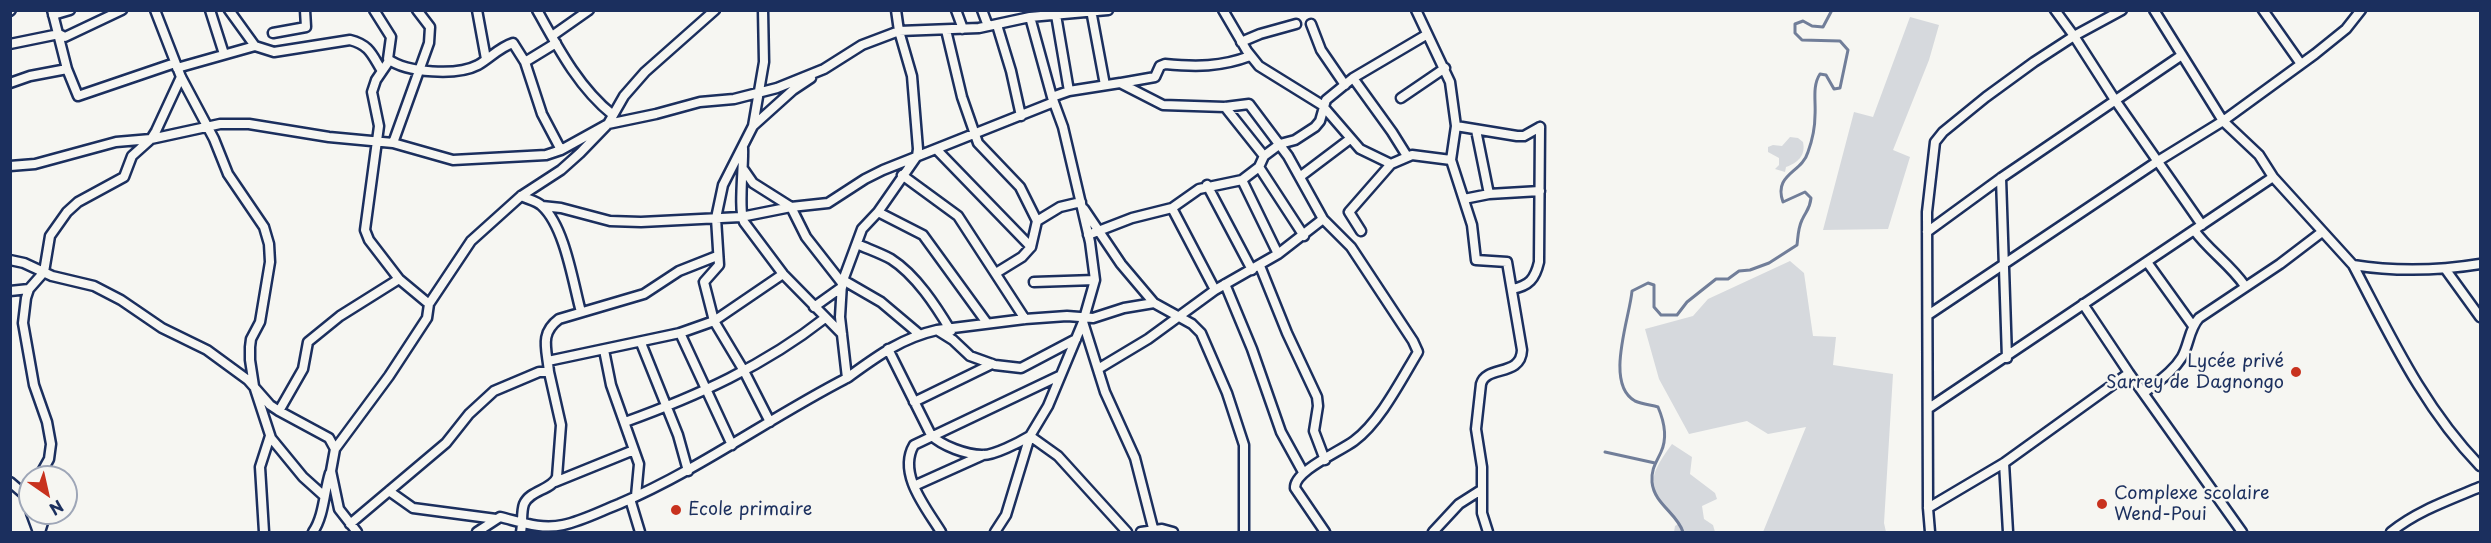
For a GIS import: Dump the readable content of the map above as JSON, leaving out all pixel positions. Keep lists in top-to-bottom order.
{
  "places": ["Lycée privé Sarrey de Dagnongo", "Complexe scolaire Wend-Poui", "Ecole primaire"],
  "north": "bottom right"
}
